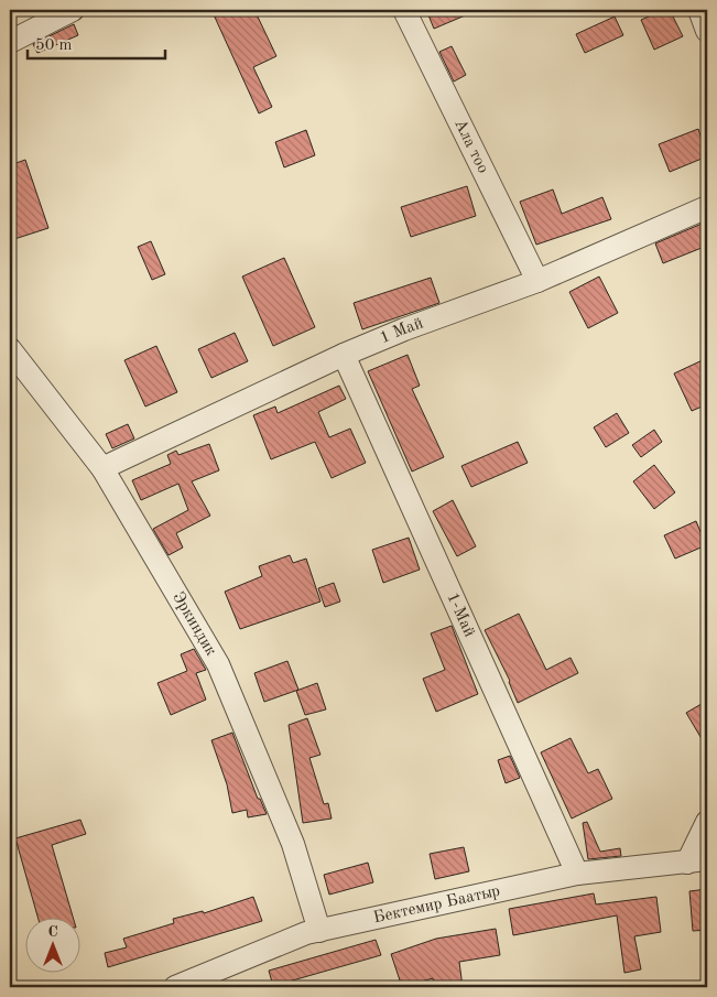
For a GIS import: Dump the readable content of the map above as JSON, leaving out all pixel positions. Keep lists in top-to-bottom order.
{
  "streets": {
    "street": [
      "Ала тоо",
      "1 Май",
      "1-Май",
      "Эркиндик",
      "Бектемир Баатыр"
    ]
  },
  "crossings": [
    ["Ала тоо", "1 Май"],
    ["1 Май", "1-Май"],
    ["1 Май", "Эркиндик"],
    ["1-Май", "Бектемир Баатыр"],
    ["Эркиндик", "Бектемир Баатыр"]
  ],
  "scale_bar": "50 m",
  "north": "top"
}
